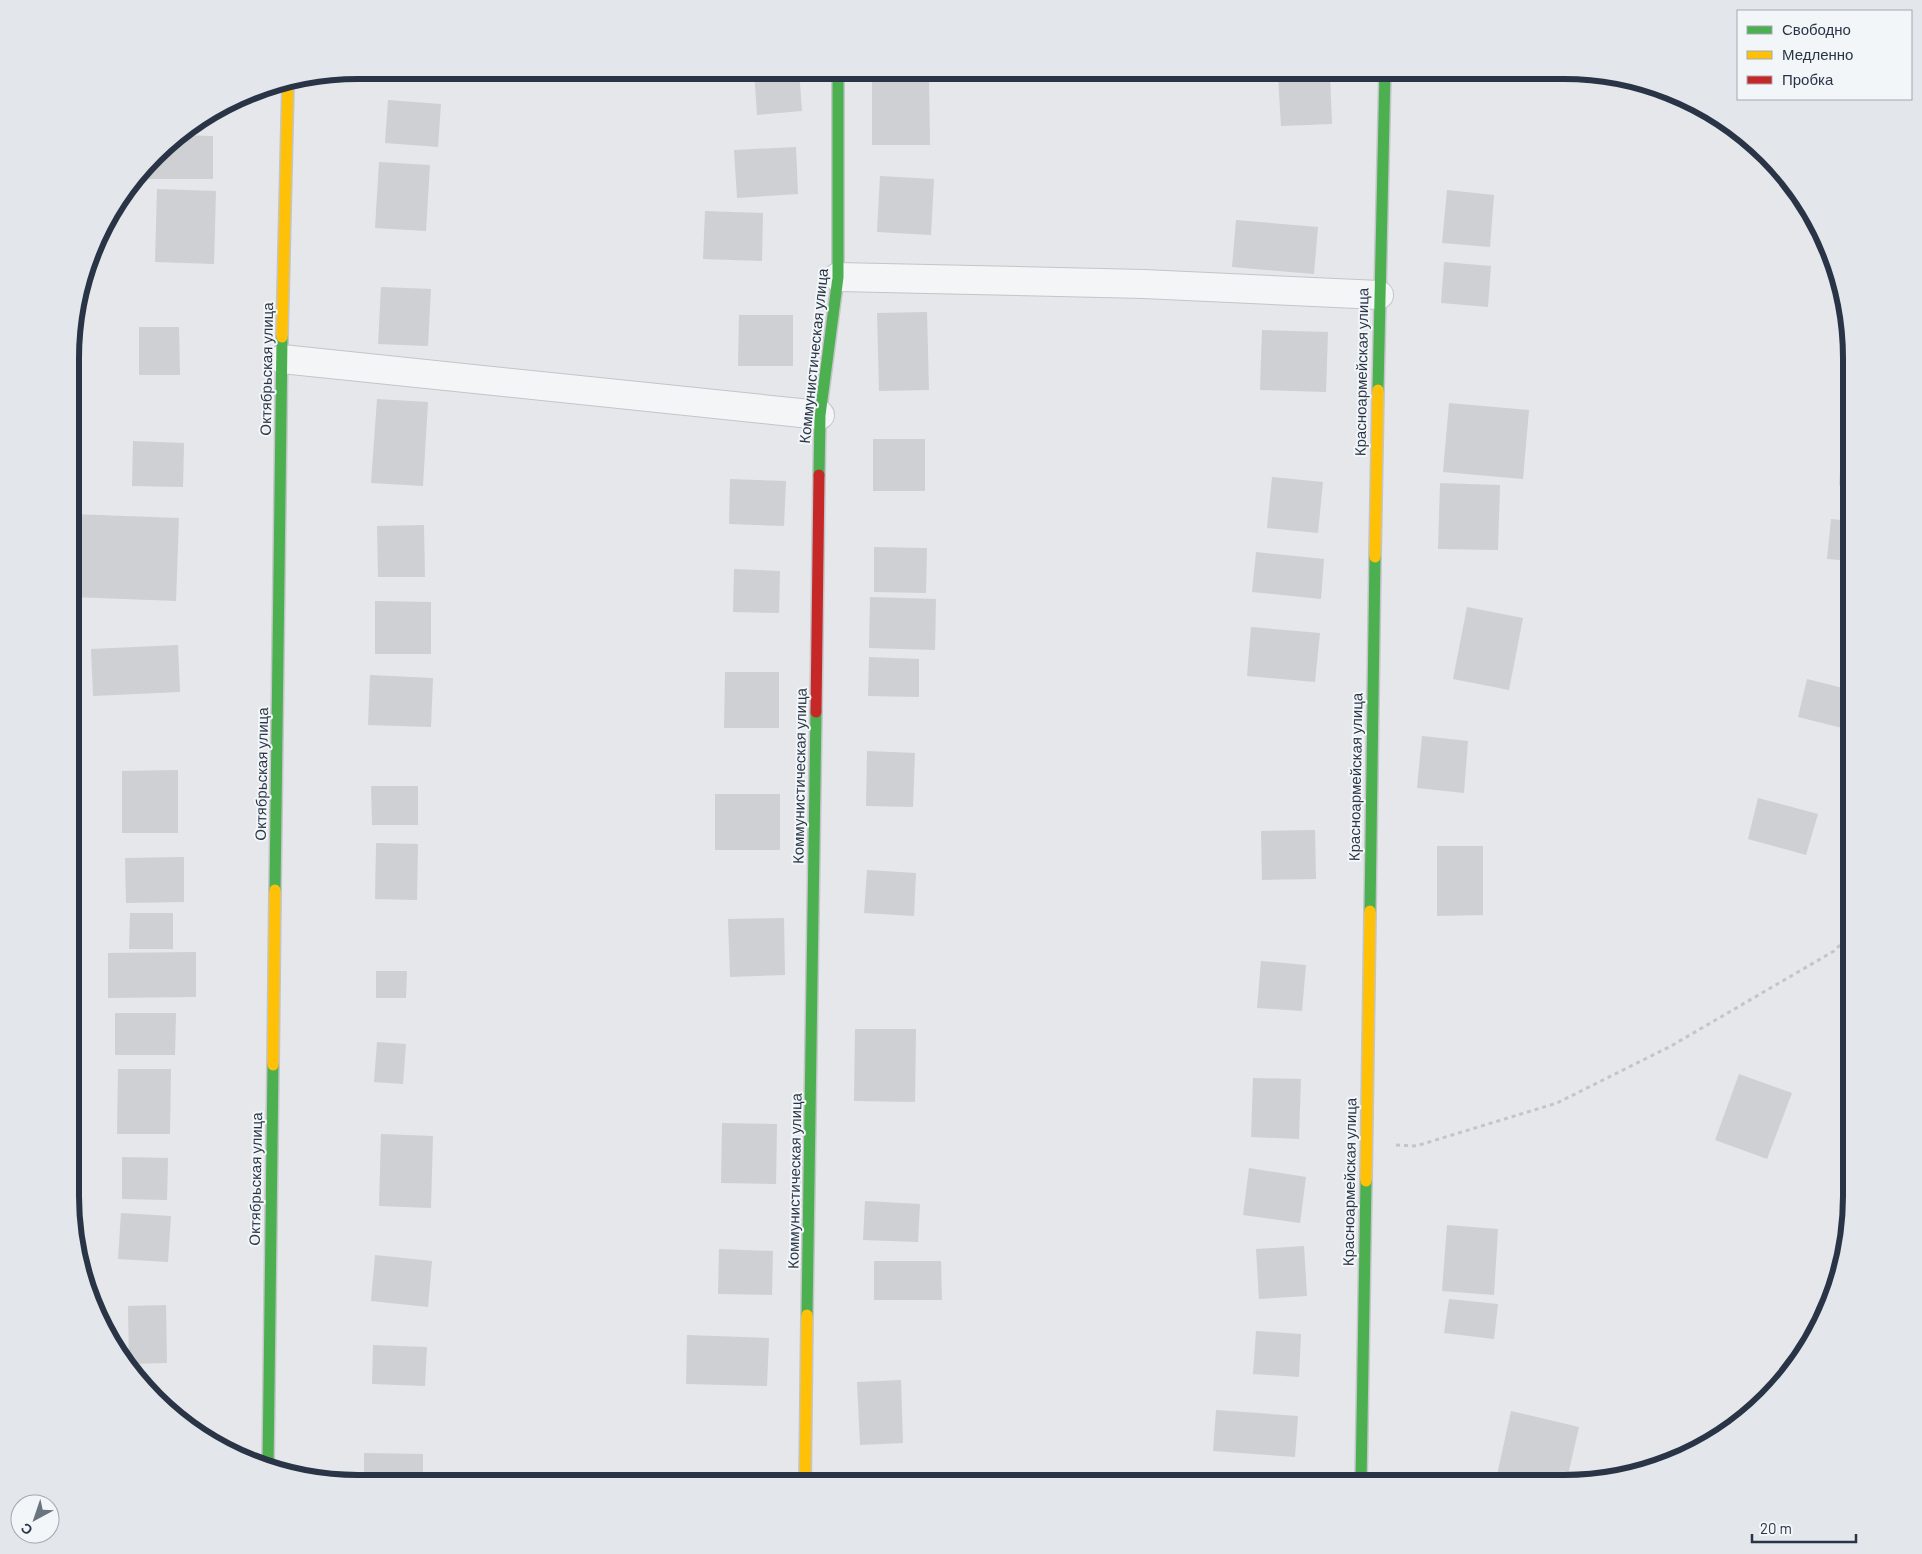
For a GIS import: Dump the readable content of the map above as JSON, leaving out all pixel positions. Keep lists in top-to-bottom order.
{
  "streets": {
    "street": ["Коммунистическая улица", "Октябрьская улица", "Красноармейская улица"]
  },
  "legend": ["Свободно", "Медленно", "Пробка"],
  "scale_bar": "20 m",
  "north": "bottom left"
}
